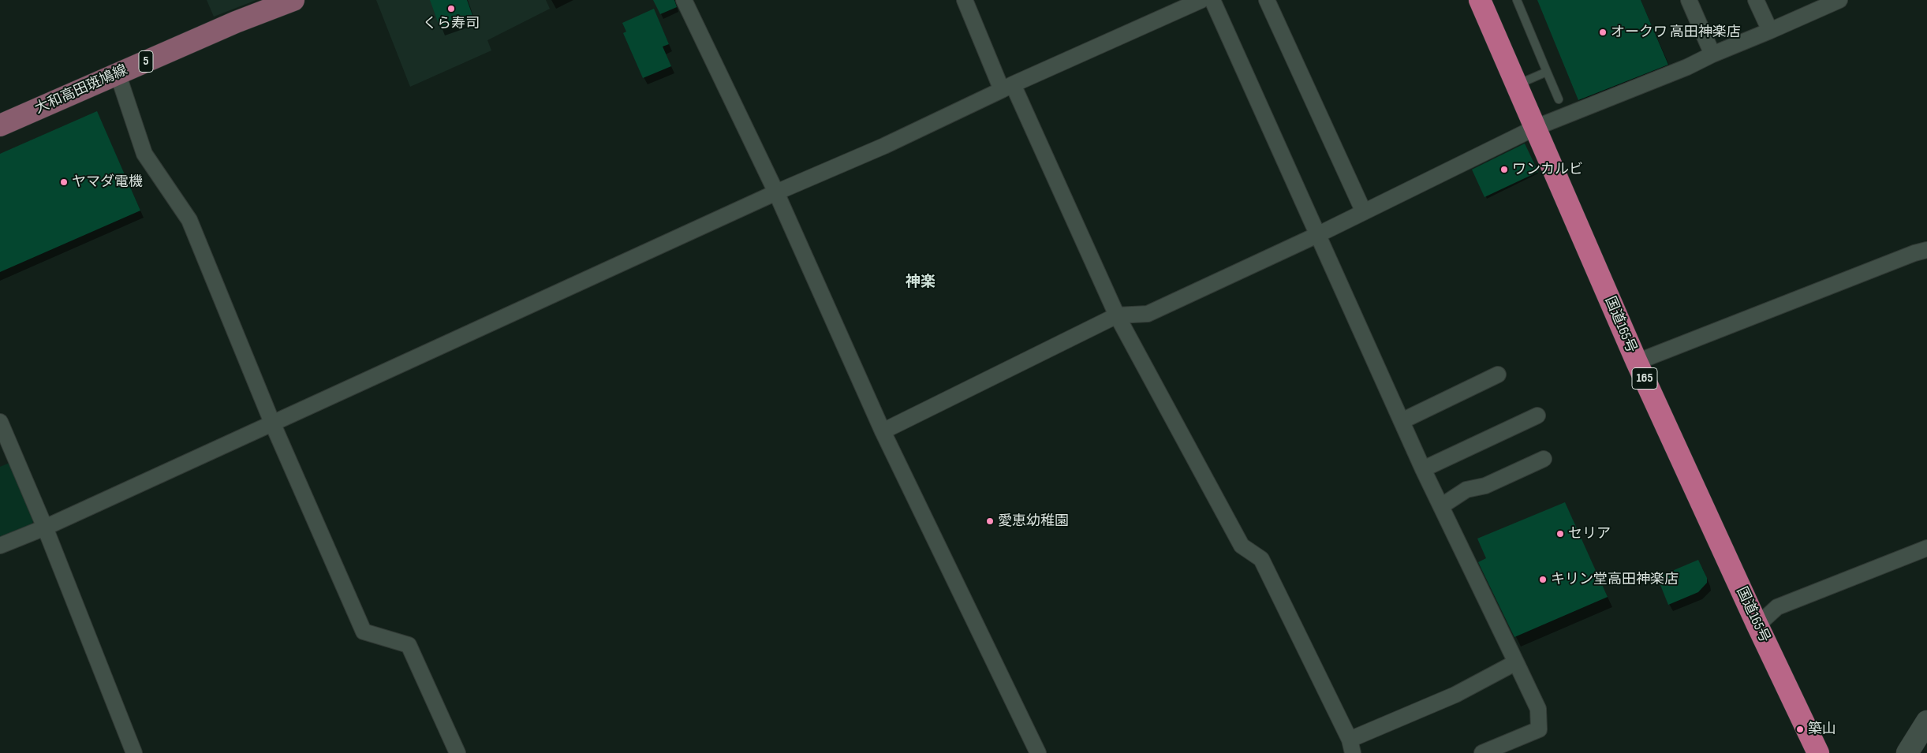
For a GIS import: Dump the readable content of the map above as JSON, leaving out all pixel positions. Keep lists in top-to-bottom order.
{
  "streets": {
    "highway": ["国道165号", "165"],
    "main road": ["5", "大和高田斑鳩線"]
  },
  "districts": ["神楽"],
  "places": [
    "くら寿司",
    "オークワ 高田神楽店",
    "ワンカルビ",
    "ヤマダ電機",
    "愛恵幼稚園",
    "セリア",
    "キリン堂高田神楽店",
    "築山"
  ]
}
